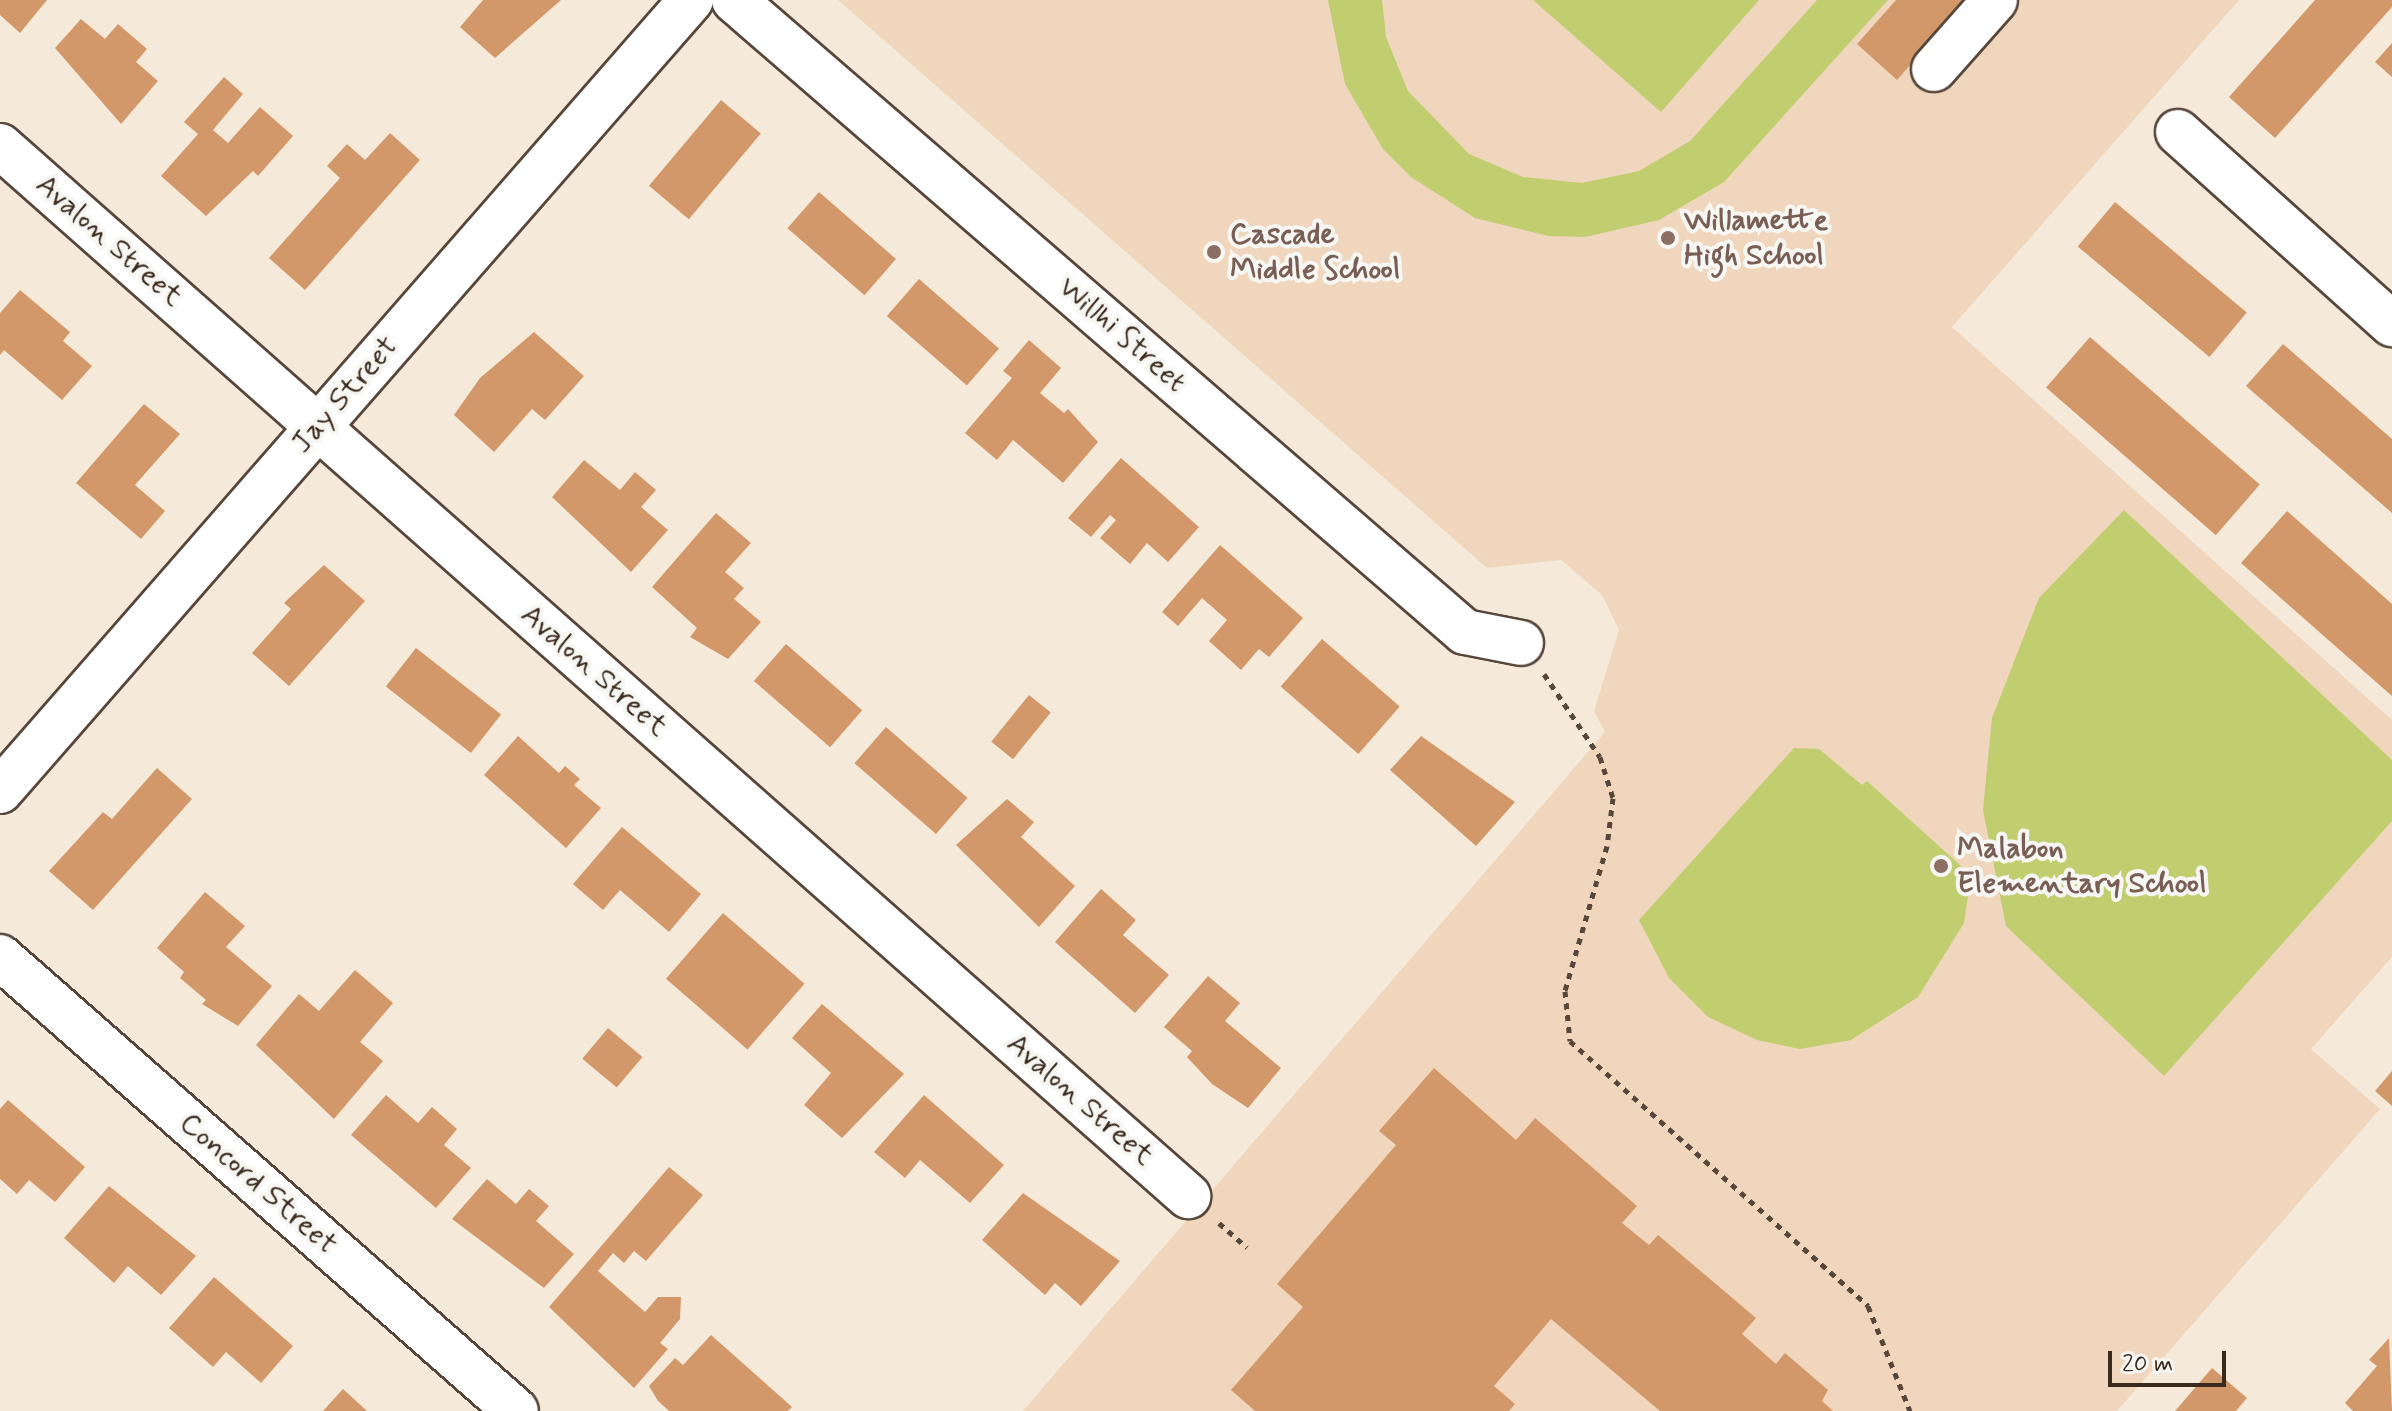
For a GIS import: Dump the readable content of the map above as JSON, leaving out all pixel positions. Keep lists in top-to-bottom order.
{
  "streets": {
    "street": [
      "Avalon Street",
      "Willhi Street",
      "Jay Street",
      "Concord Street"
    ]
  },
  "crossings": [
    ["Avalon Street", "Jay Street"]
  ],
  "places": ["Willamette High School", "Cascade Middle School", "Malabon Elementary School"],
  "scale_bar": "20 m"
}
